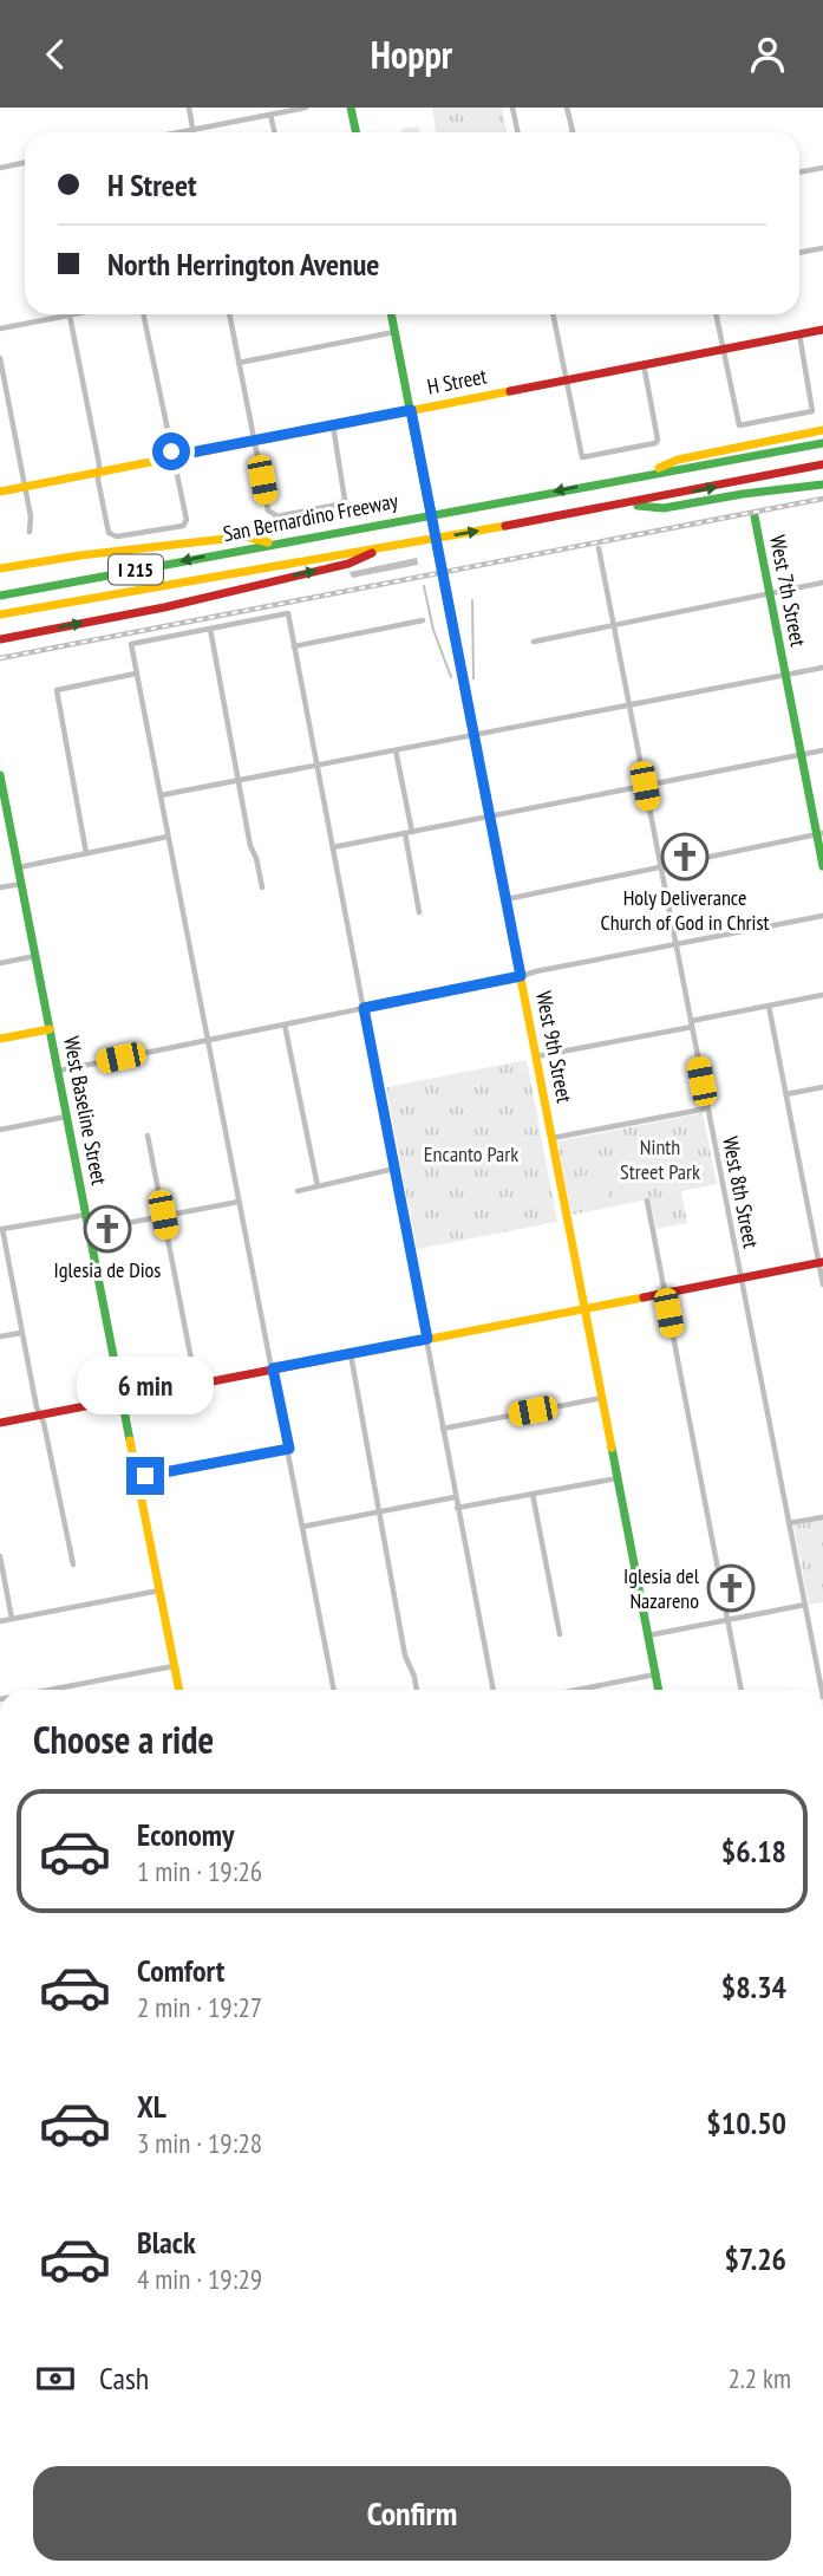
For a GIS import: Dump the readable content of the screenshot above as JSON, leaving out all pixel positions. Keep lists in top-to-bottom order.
{
  "streets": {
    "main road": [
      "H Street",
      "San Bernardino Freeway",
      "I 215",
      "West 7th Street",
      "West 9th Street",
      "West Baseline Street"
    ],
    "street": ["West 8th Street"]
  },
  "crossings": [
    ["H Street", "West 9th Street"]
  ],
  "parks": ["Ninth Street Park", "Encanto Park"],
  "places": {
    "church": ["Holy Deliverance Church of God in Christ", "Iglesia de Dios", "Iglesia del Nazareno"]
  },
  "page": {
    "header": "Hoppr",
    "banner": ["H Street", "North Herrington Avenue"],
    "bubble": "6 min",
    "heading": "Choose a ride",
    "list": [
      {
        "name": "Economy",
        "note": "1 min · 19:26",
        "value": "$6.18"
      },
      {
        "name": "Comfort",
        "note": "2 min · 19:27",
        "value": "$8.34"
      },
      {
        "name": "XL",
        "note": "3 min · 19:28",
        "value": "$10.50"
      },
      {
        "name": "Black",
        "note": "4 min · 19:29",
        "value": "$7.26"
      }
    ],
    "pay": ["Cash", "2.2 km"],
    "buttons": "Confirm"
  }
}
